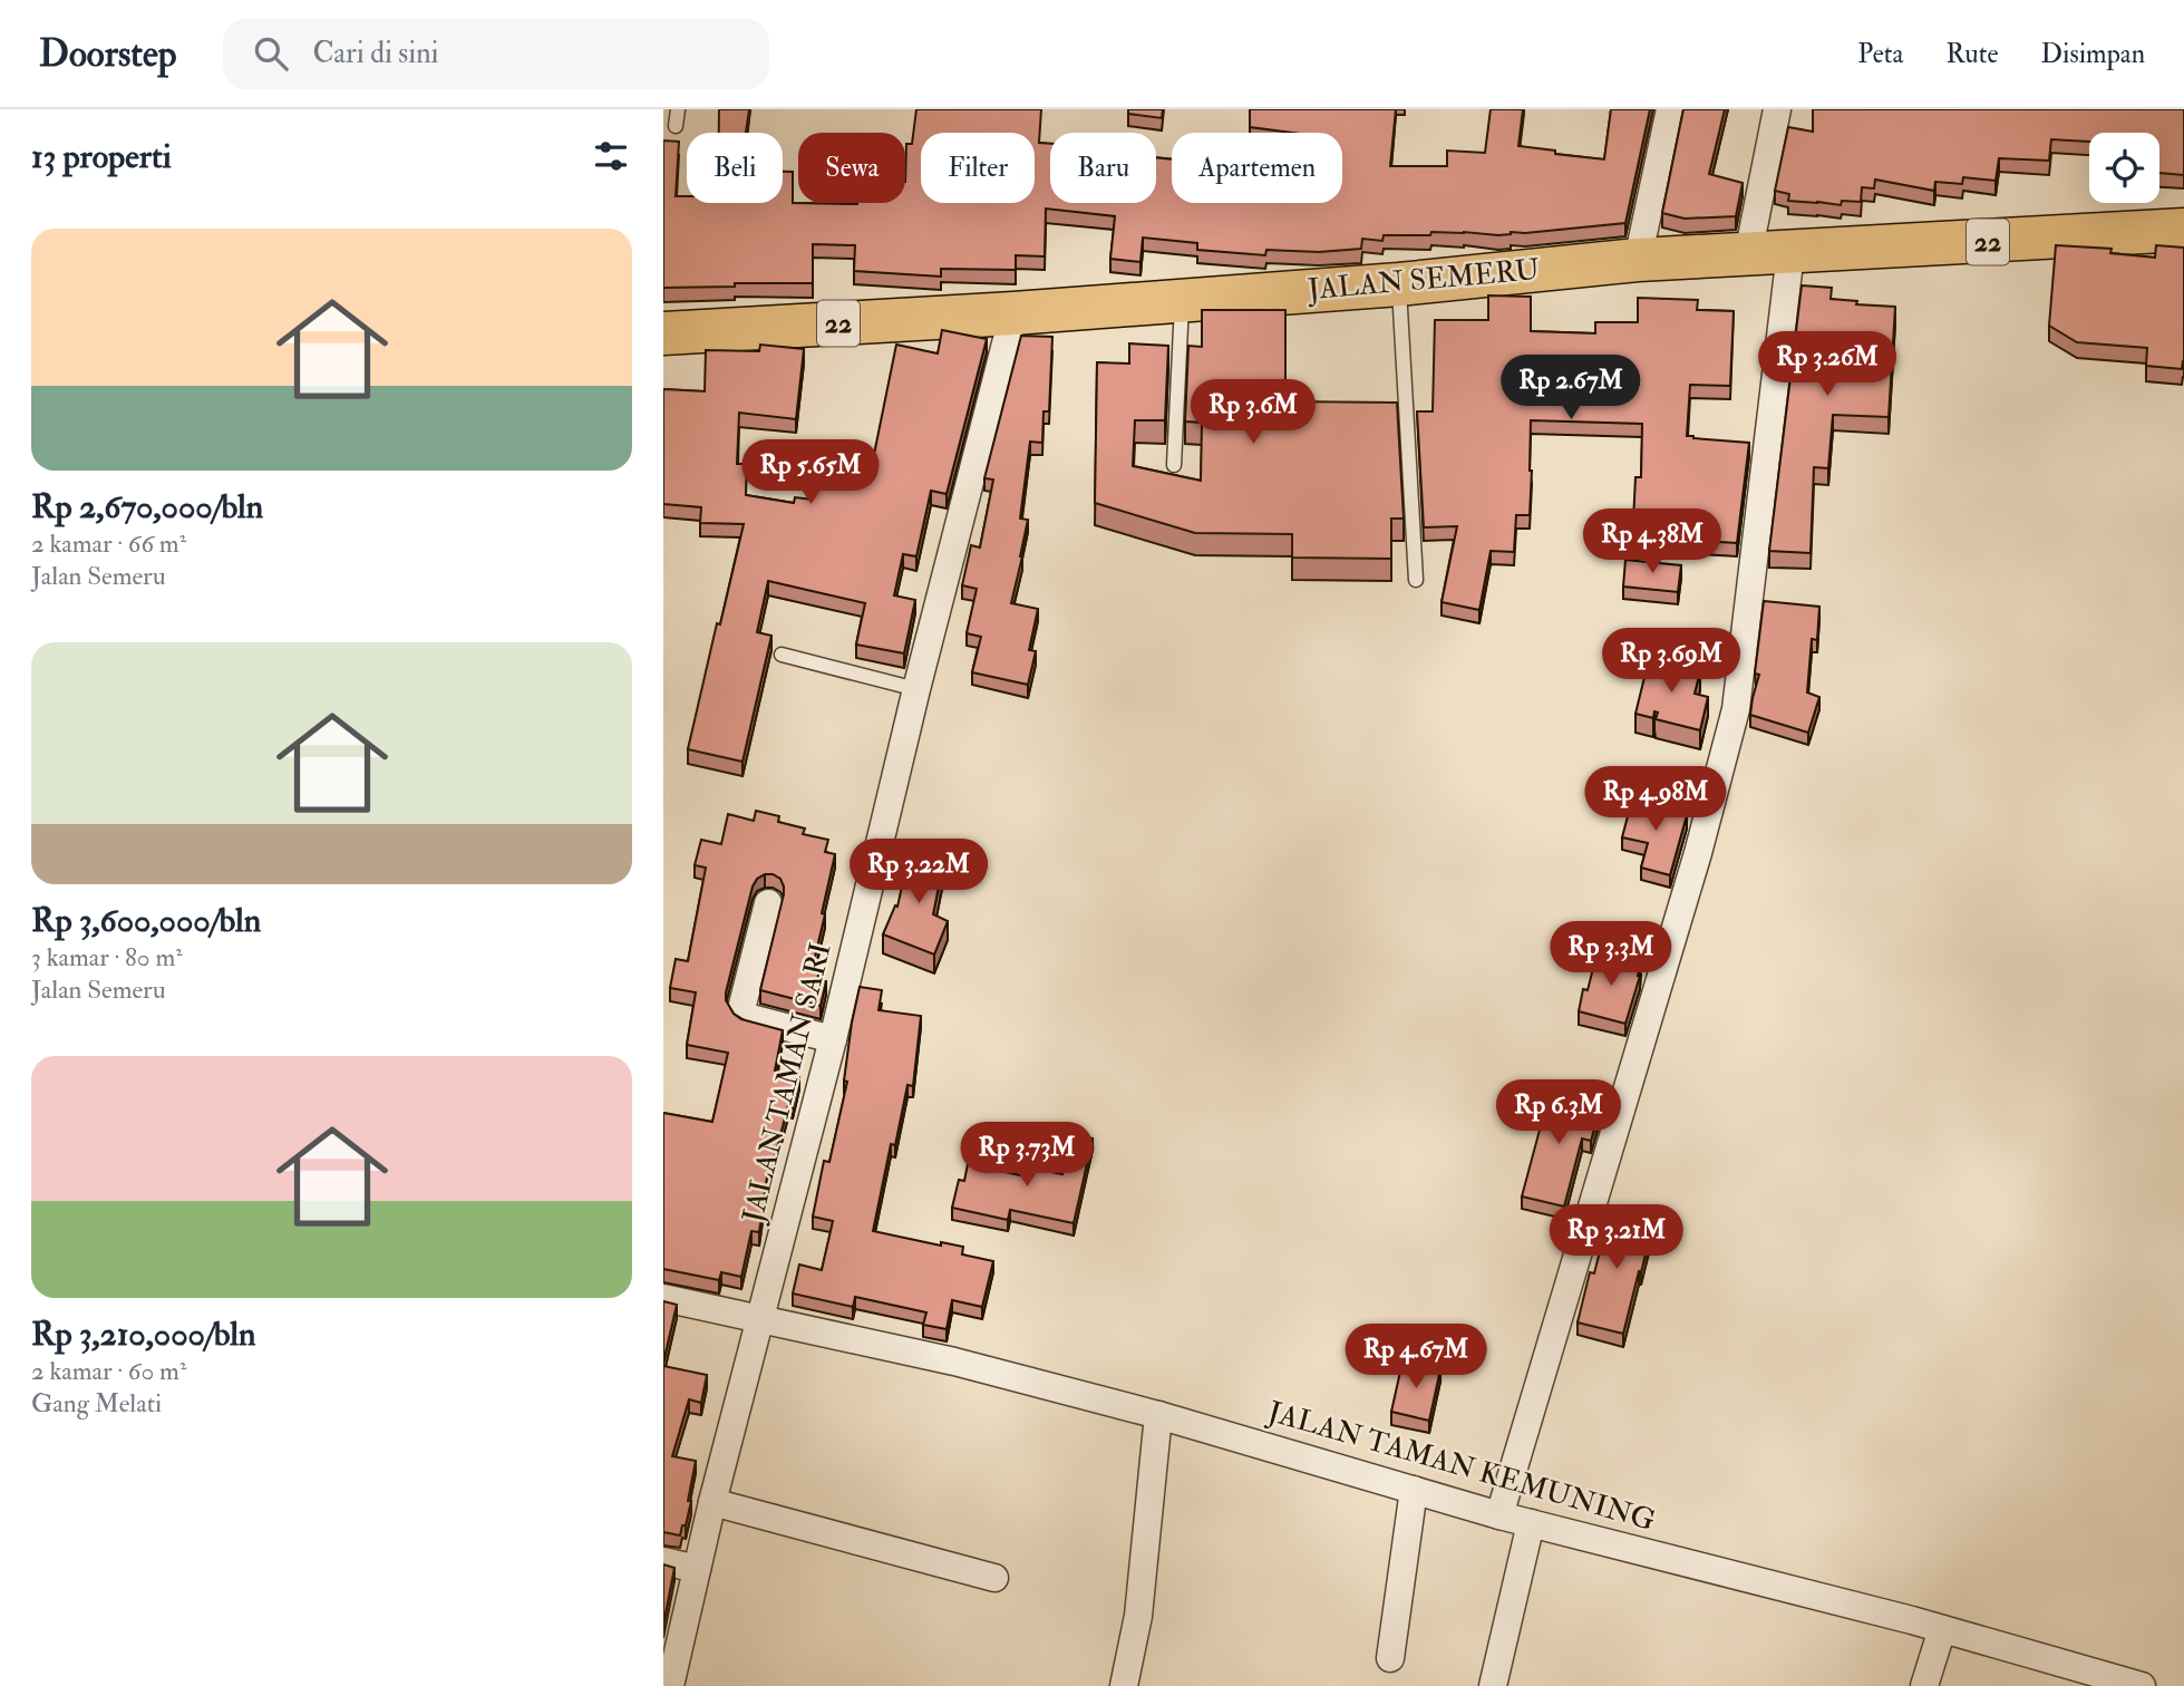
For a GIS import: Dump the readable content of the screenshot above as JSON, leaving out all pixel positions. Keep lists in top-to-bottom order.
{
  "streets": {
    "highway": ["22", "JALAN SEMERU"],
    "street": ["JALAN TAMAN SARI", "JALAN TAMAN KEMUNING"]
  },
  "crossings": [
    ["JALAN SEMERU", "JALAN TAMAN SARI"],
    ["JALAN TAMAN SARI", "JALAN TAMAN KEMUNING"]
  ],
  "page": {
    "header": "Doorstep",
    "search": "Cari di sini",
    "nav": ["Peta", "Rute", "Disimpan"],
    "heading": "13 properti",
    "chip": [
      "Beli",
      "Sewa",
      "Filter",
      "Baru",
      "Apartemen"
    ],
    "list": [
      {
        "name": "Rp 2,670,000/bln",
        "note": "2 kamar · 66 m² · Jalan Semeru"
      },
      {
        "name": "Rp 3,600,000/bln",
        "note": "3 kamar · 80 m² · Jalan Semeru"
      },
      {
        "name": "Rp 3,210,000/bln",
        "note": "2 kamar · 60 m² · Gang Melati"
      }
    ],
    "price": [
      "Rp 3.26M",
      "Rp 2.67M",
      "Rp 3.6M",
      "Rp 5.65M",
      "Rp 4.38M",
      "Rp 3.69M",
      "Rp 4.98M",
      "Rp 3.22M",
      "Rp 3.3M",
      "Rp 6.3M",
      "Rp 3.73M",
      "Rp 3.21M",
      "Rp 4.67M"
    ]
  }
}
